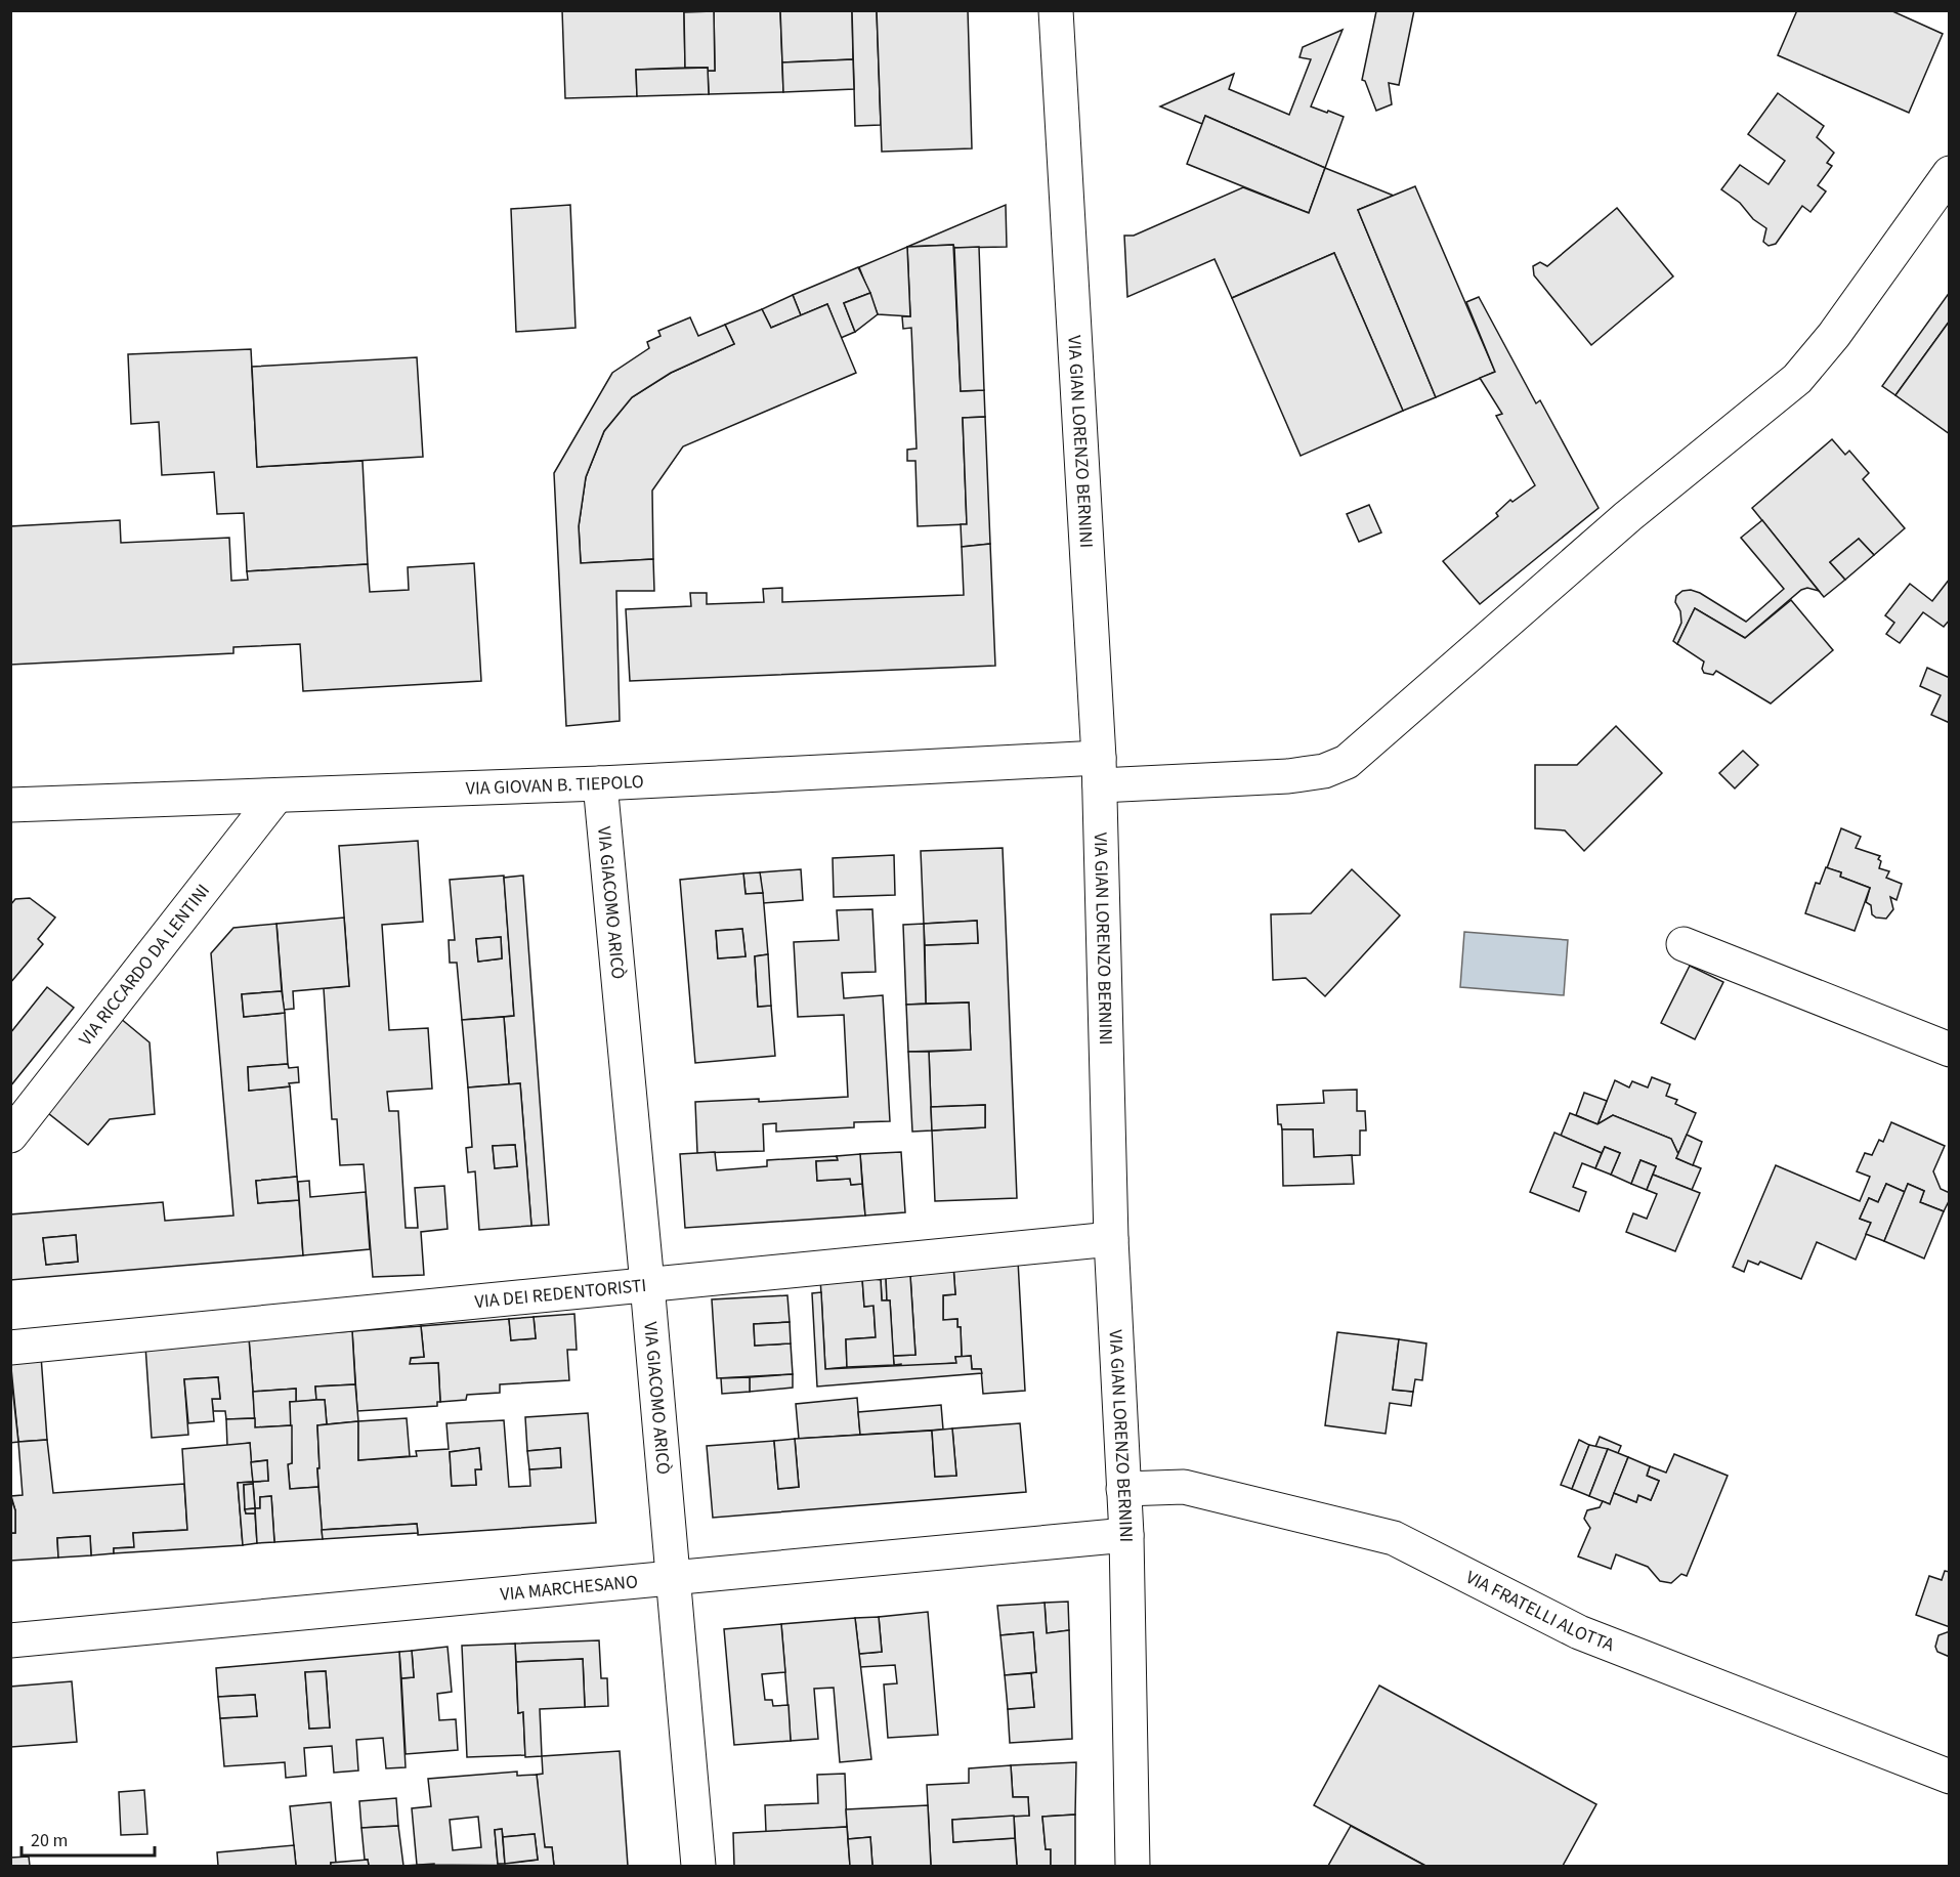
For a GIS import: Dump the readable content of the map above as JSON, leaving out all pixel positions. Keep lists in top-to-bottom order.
{
  "streets": {
    "street": [
      "VIA GIAN LORENZO BERNINI",
      "VIA GIOVAN B. TIEPOLO",
      "VIA GIACOMO ARICÒ",
      "VIA RICCARDO DA LENTINI",
      "VIA DEI REDENTORISTI",
      "VIA MARCHESANO",
      "VIA FRATELLI ALOTTA"
    ]
  },
  "crossings": [
    ["VIA GIAN LORENZO BERNINI", "VIA GIOVAN B. TIEPOLO"],
    ["VIA GIAN LORENZO BERNINI", "VIA DEI REDENTORISTI"],
    ["VIA GIAN LORENZO BERNINI", "VIA MARCHESANO"],
    ["VIA GIAN LORENZO BERNINI", "VIA FRATELLI ALOTTA"],
    ["VIA GIOVAN B. TIEPOLO", "VIA GIACOMO ARICÒ"],
    ["VIA GIOVAN B. TIEPOLO", "VIA RICCARDO DA LENTINI"],
    ["VIA GIACOMO ARICÒ", "VIA DEI REDENTORISTI"],
    ["VIA GIACOMO ARICÒ", "VIA MARCHESANO"]
  ],
  "scale_bar": "20 m"
}
